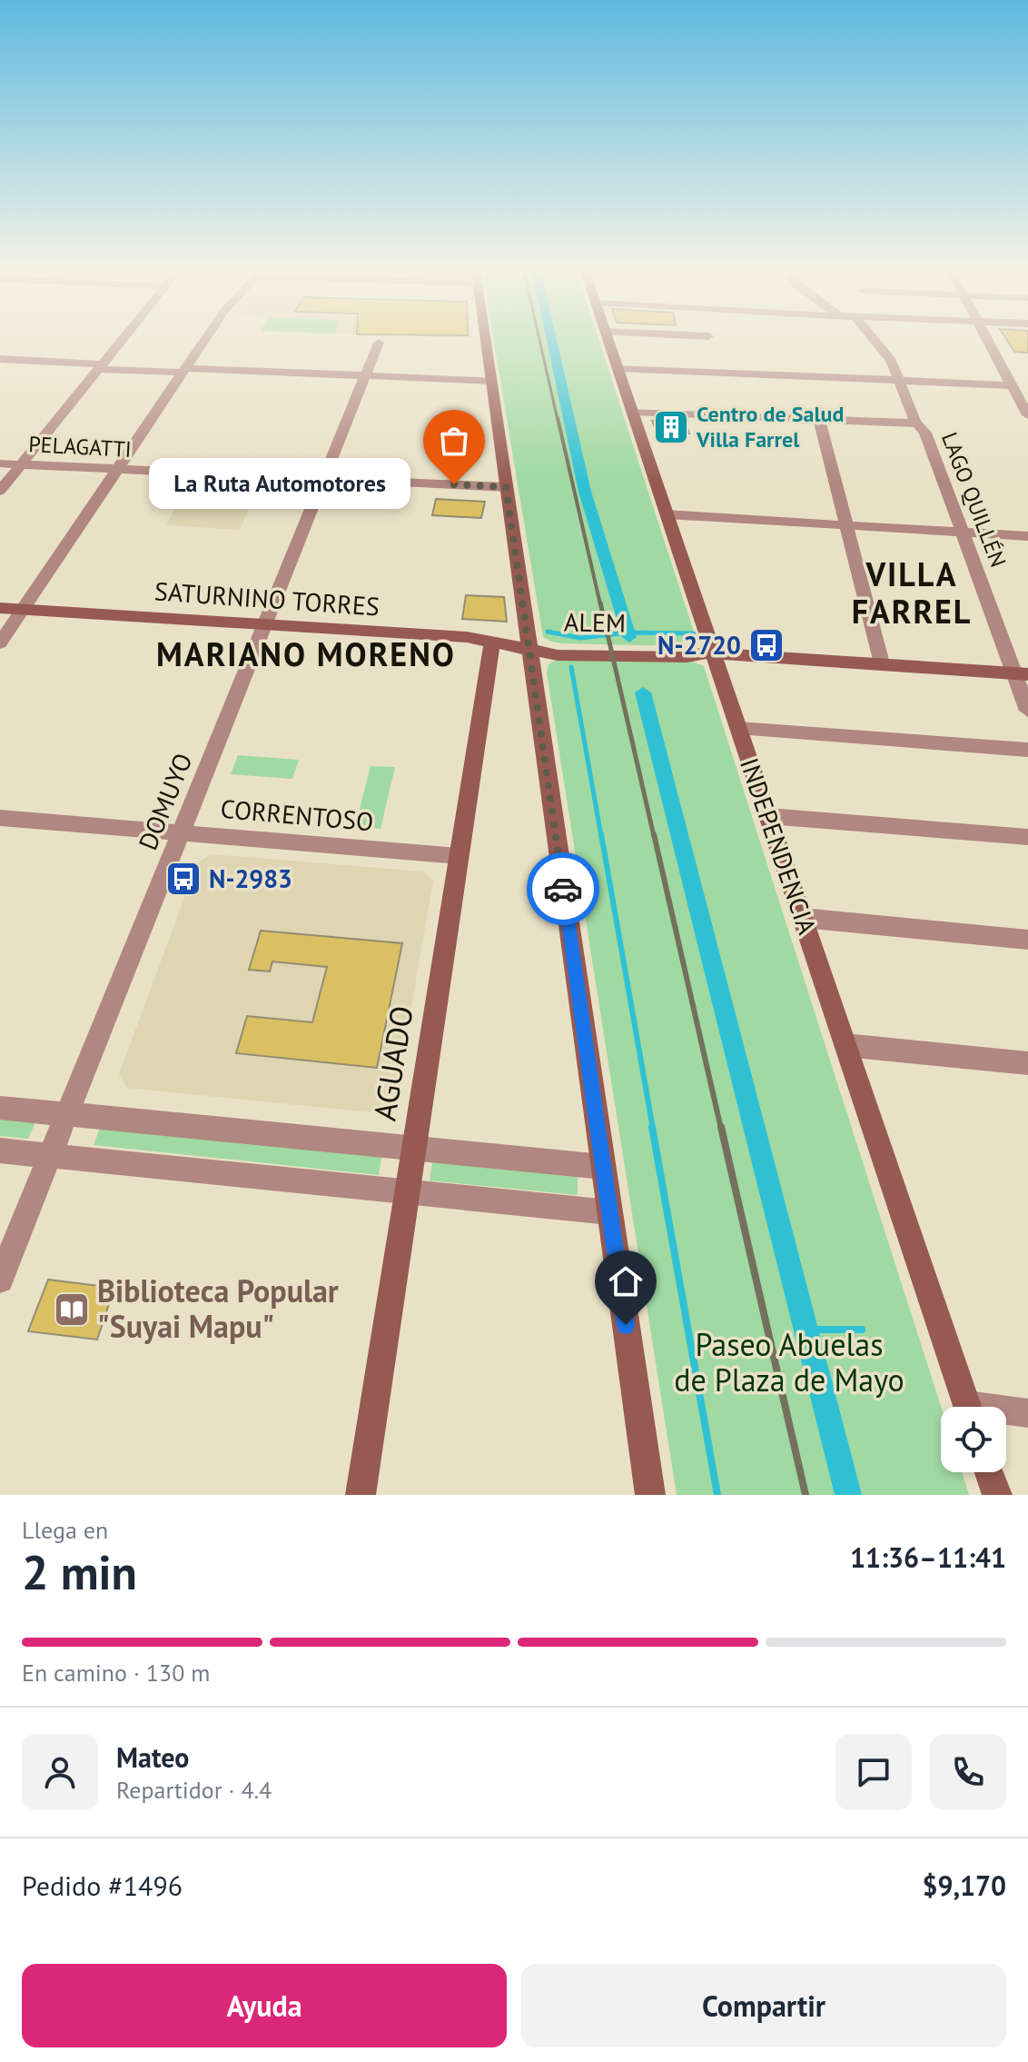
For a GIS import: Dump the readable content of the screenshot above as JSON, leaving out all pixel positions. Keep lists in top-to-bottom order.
{
  "streets": {
    "street": [
      "PELAGATTI",
      "LAGO QUILLÉN",
      "SATURNINO TORRES",
      "ALEM",
      "DOMUYO",
      "CORRENTOSO",
      "INDEPENDENCIA",
      "AGUADO"
    ]
  },
  "crossings": [
    ["PELAGATTI", "DOMUYO"],
    ["LAGO QUILLÉN", "ALEM"],
    ["SATURNINO TORRES", "ALEM"],
    ["SATURNINO TORRES", "DOMUYO"],
    ["SATURNINO TORRES", "AGUADO"],
    ["ALEM", "INDEPENDENCIA"],
    ["DOMUYO", "CORRENTOSO"],
    ["CORRENTOSO", "AGUADO"]
  ],
  "districts": ["VILLA FARREL", "MARIANO MORENO"],
  "parks": ["Paseo Abuelas de Plaza de Mayo"],
  "places": {
    "building": ["Centro de Salud Villa Farrel"],
    "other": ["La Ruta Automotores"],
    "bus stop": ["N-2720", "N-2983"],
    "library": ["Biblioteca Popular \"Suyai Mapu\""]
  },
  "page": {
    "bubble": "La Ruta Automotores",
    "heading": ["2 min", "Llega en", "11:36–11:41"],
    "panel": [
      "Mateo",
      "Repartidor · 4.4",
      "Pedido #1496",
      "$9,170"
    ],
    "bar": "En camino · 130 m",
    "buttons": ["Ayuda", "Compartir"]
  }
}
